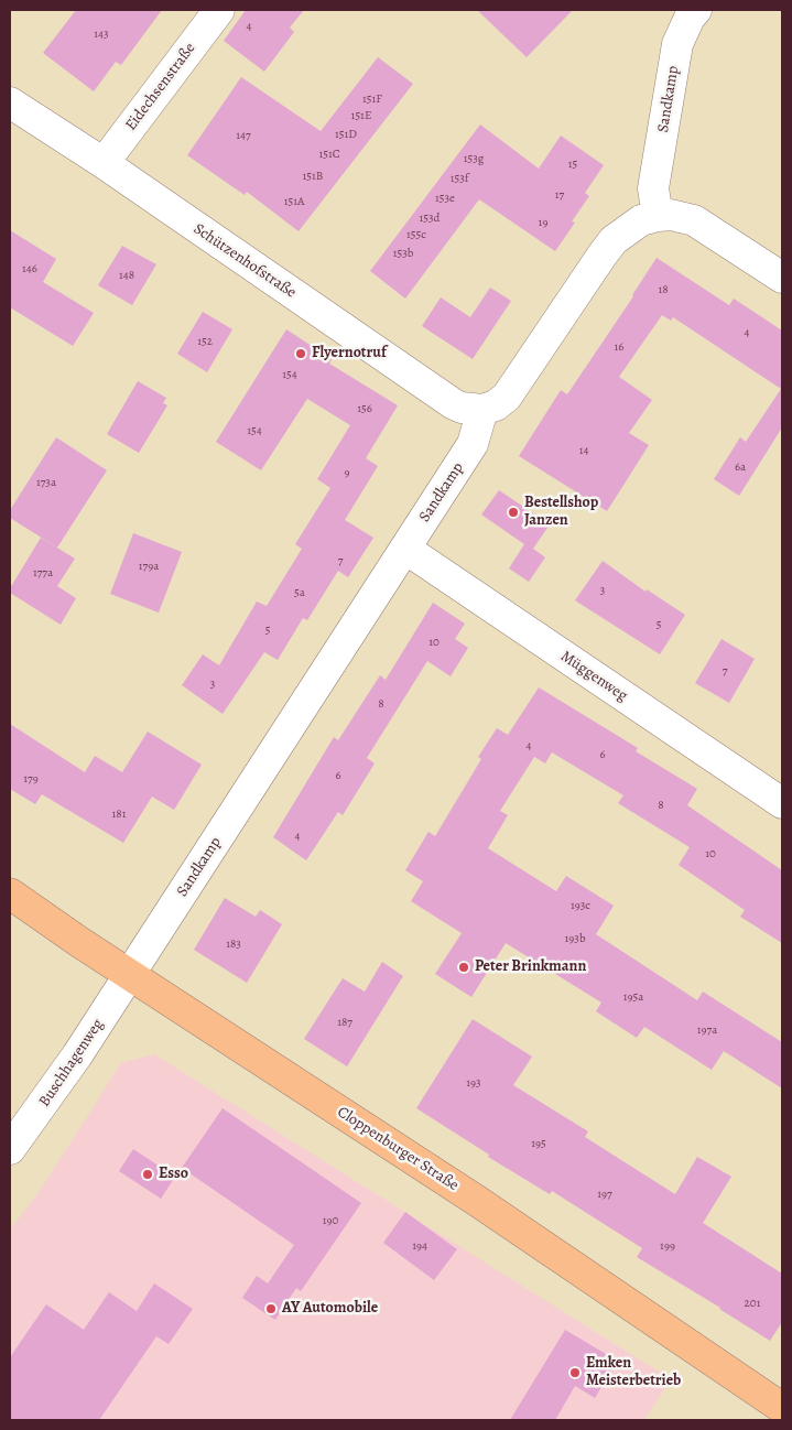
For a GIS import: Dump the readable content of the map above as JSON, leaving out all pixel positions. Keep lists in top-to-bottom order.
{
  "streets": {
    "main road": ["Cloppenburger Straße"],
    "street": [
      "Eidechsenstraße",
      "Sandkamp",
      "Schützenhofstraße",
      "Müggenweg",
      "Buschhagenweg"
    ]
  },
  "crossings": [
    ["Eidechsenstraße", "Schützenhofstraße"],
    ["Sandkamp", "Schützenhofstraße"],
    ["Sandkamp", "Müggenweg"],
    ["Sandkamp", "Buschhagenweg"],
    ["Sandkamp", "Cloppenburger Straße"],
    ["Buschhagenweg", "Cloppenburger Straße"]
  ],
  "places": [
    "Flyernotruf",
    "Bestellshop Janzen",
    "Peter Brinkmann",
    "Esso",
    "AY Automobile",
    "Emken Meisterbetrieb"
  ],
  "house_numbers": [
    "4",
    "143",
    "151F",
    "151E",
    "151D",
    "147",
    "151C",
    "153g",
    "15",
    "151B",
    "153f",
    "17",
    "153e",
    "151A",
    "153d",
    "19",
    "155c",
    "153b",
    "146",
    "148",
    "18",
    "4",
    "152",
    "16",
    "154",
    "156",
    "154",
    "14",
    "6a",
    "9",
    "173a",
    "7",
    "179a",
    "177a",
    "3",
    "5a",
    "5",
    "5",
    "10",
    "7",
    "3",
    "8",
    "4",
    "6",
    "6",
    "179",
    "8",
    "181",
    "4",
    "10",
    "193c",
    "193b",
    "183",
    "195a",
    "187",
    "197a",
    "193",
    "195",
    "197",
    "190",
    "194",
    "199",
    "201"
  ]
}
